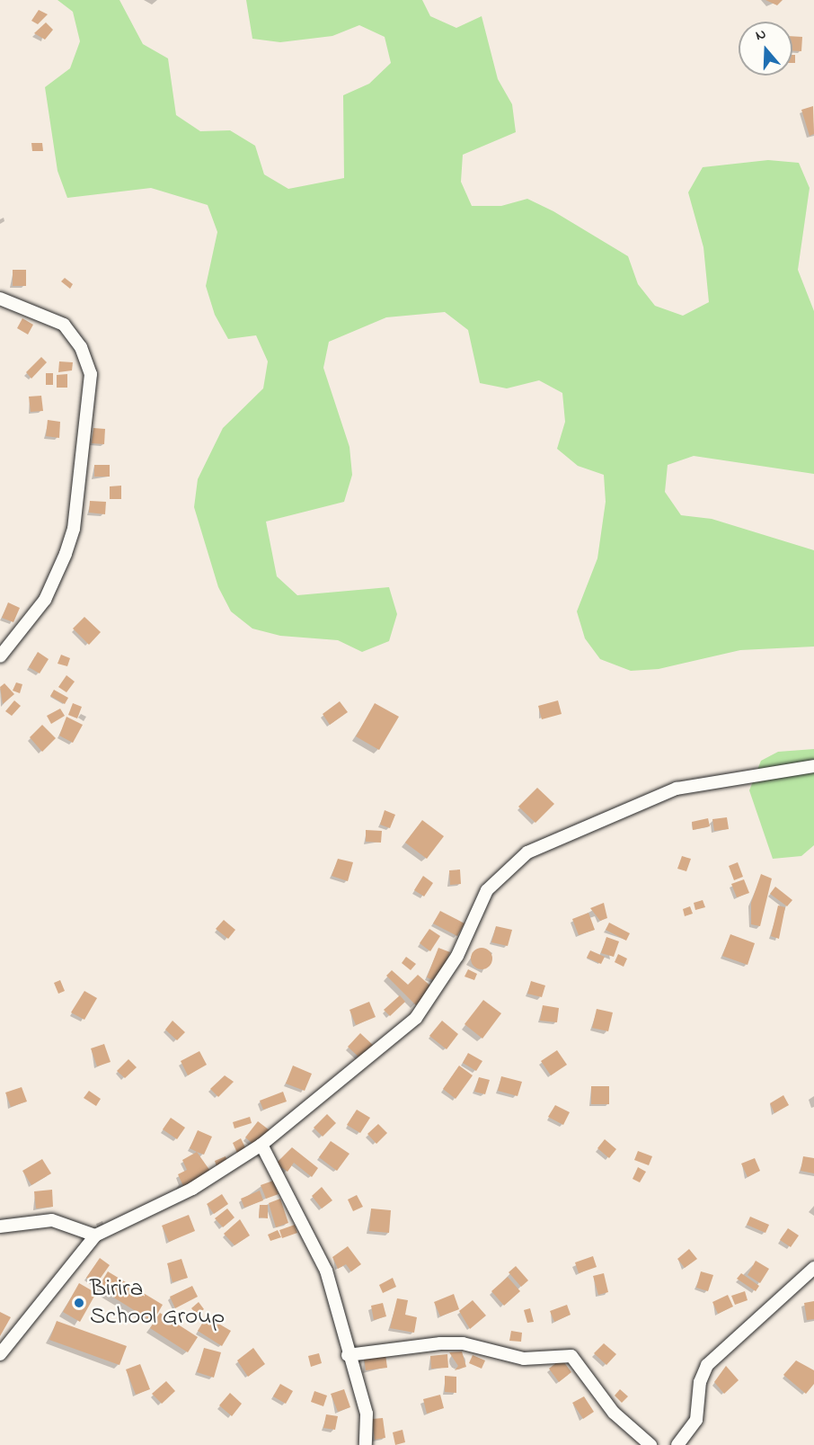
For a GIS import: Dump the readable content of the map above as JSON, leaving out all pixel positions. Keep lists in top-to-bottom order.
{
  "places": ["Birira School Group"],
  "north": "top"
}
